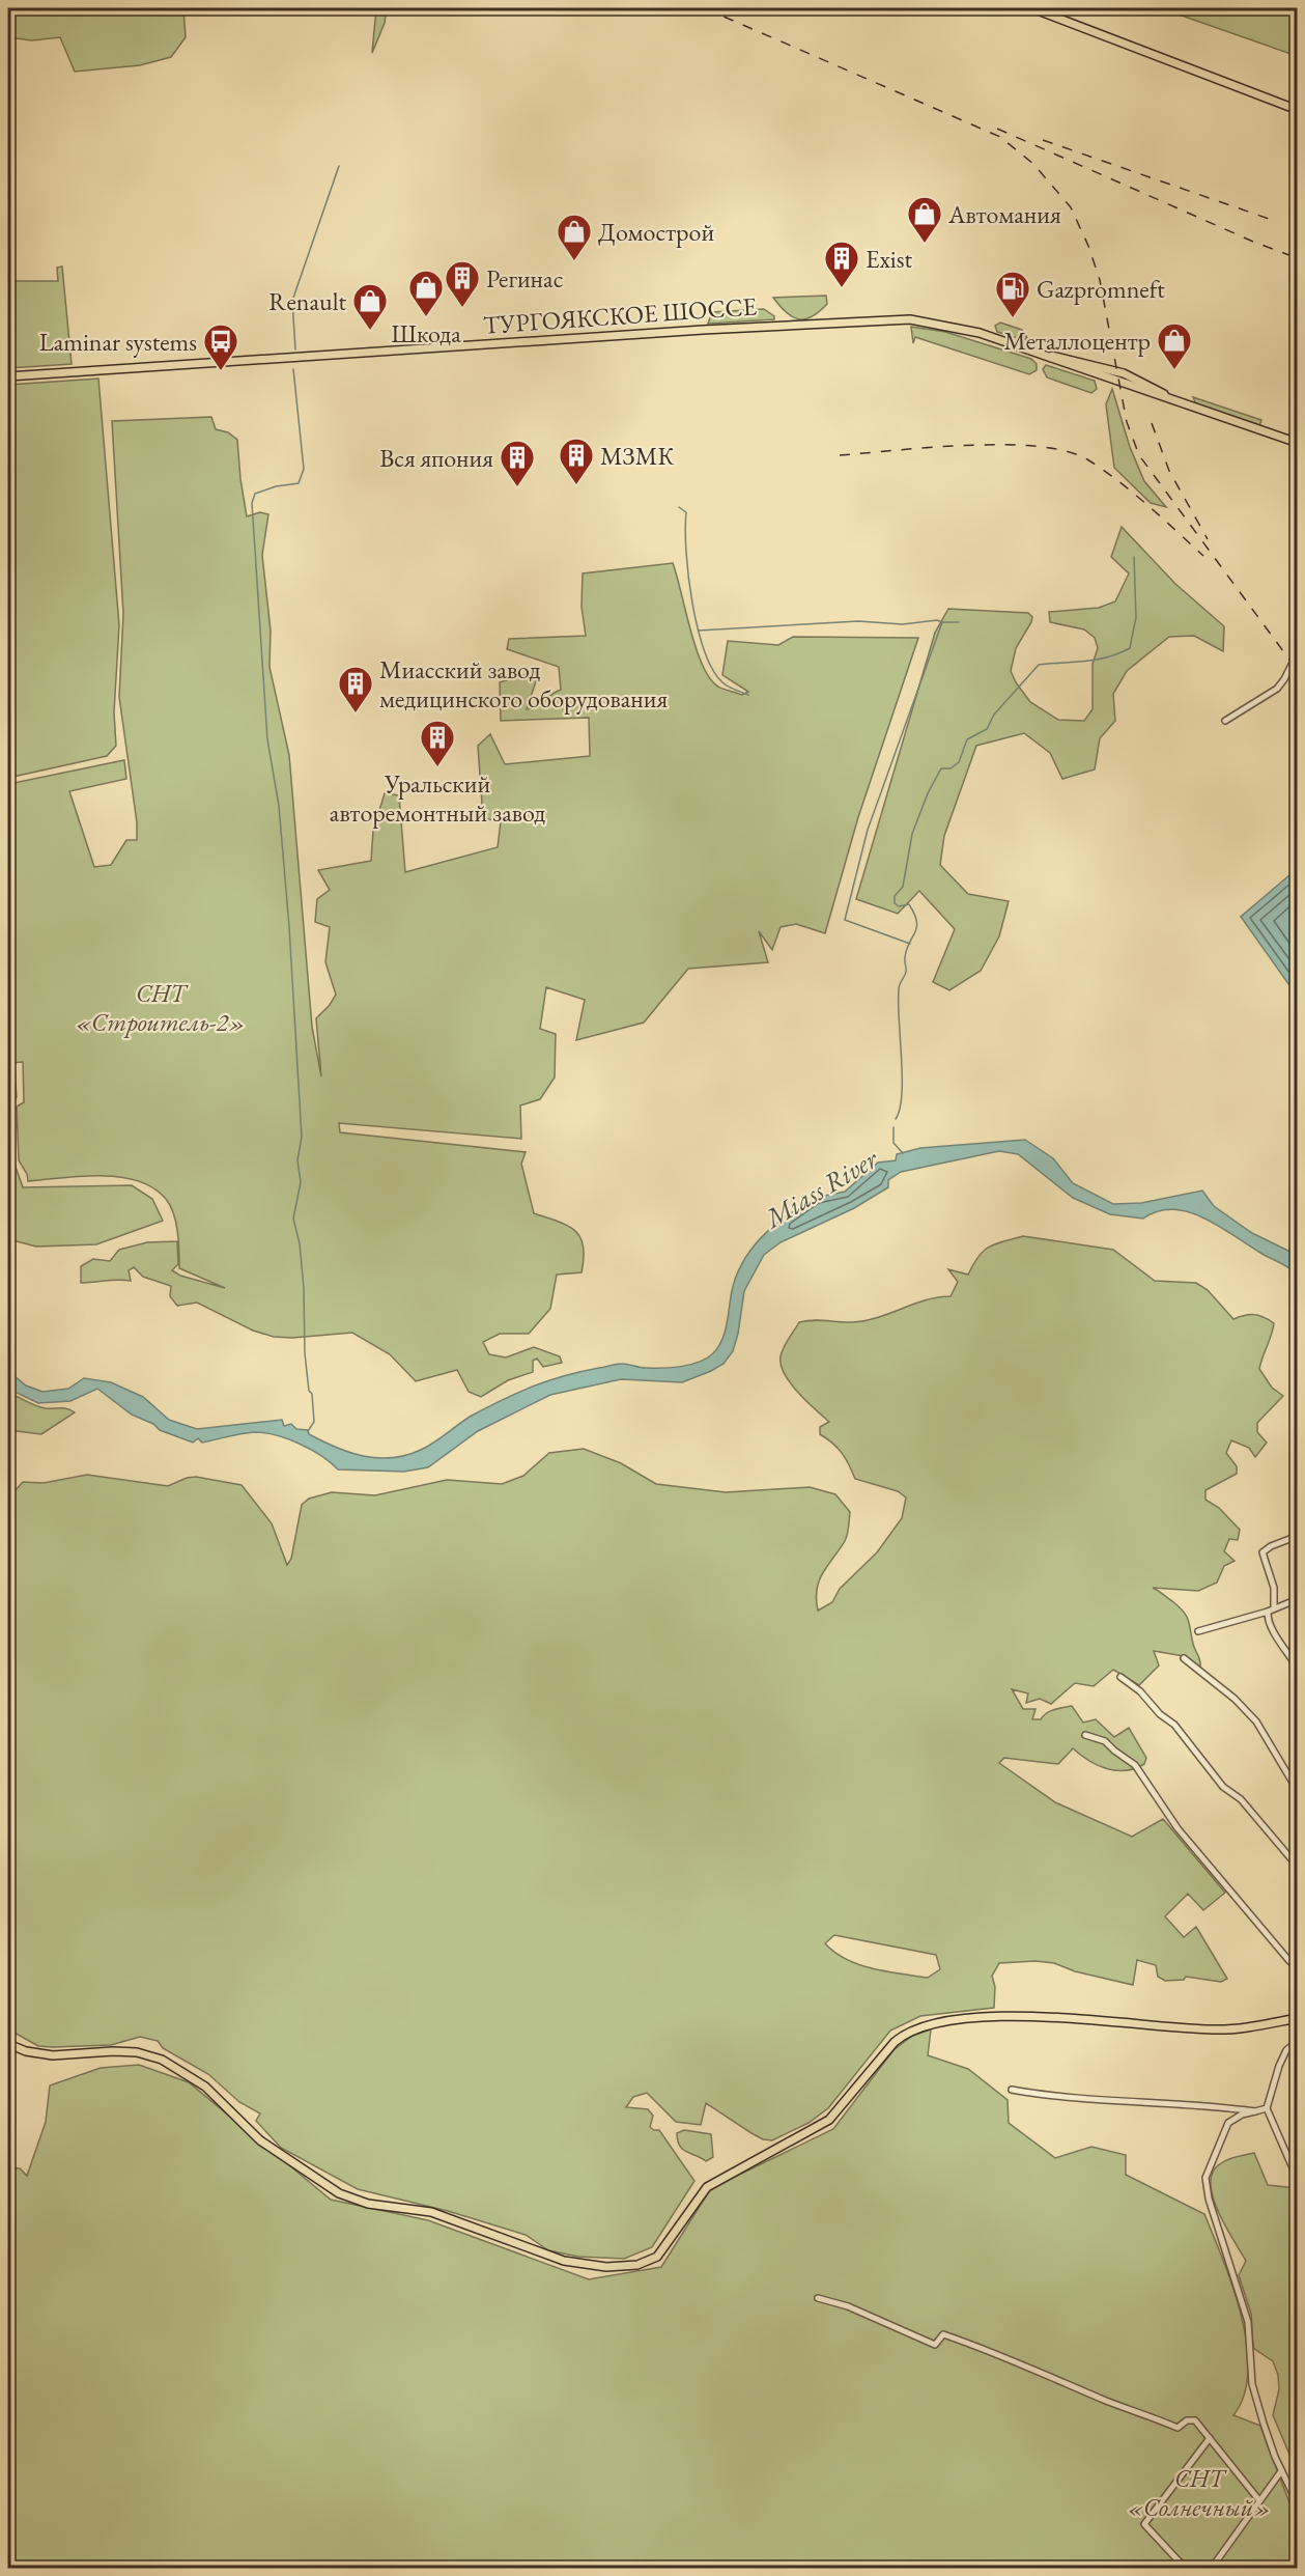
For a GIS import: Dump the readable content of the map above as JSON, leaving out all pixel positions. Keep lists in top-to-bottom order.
{
  "streets": {
    "main road": ["ТУРГОЯКСКОЕ ШОССЕ"]
  },
  "water": ["Miass River"],
  "parks": ["СНТ «Строитель-2»", "СНТ «Солнечный»"],
  "places": {
    "shop": [
      "Автомания",
      "Домострой",
      "Шкода",
      "Renault",
      "Металлоцентр"
    ],
    "building": [
      "Exist",
      "Регинас",
      "МЗМК",
      "Вся япония",
      "Миасский завод медицинского оборудования",
      "Уральский авторемонтный завод"
    ],
    "fuel station": ["Gazpromneft"],
    "bus stop": ["Laminar systems"]
  }
}
